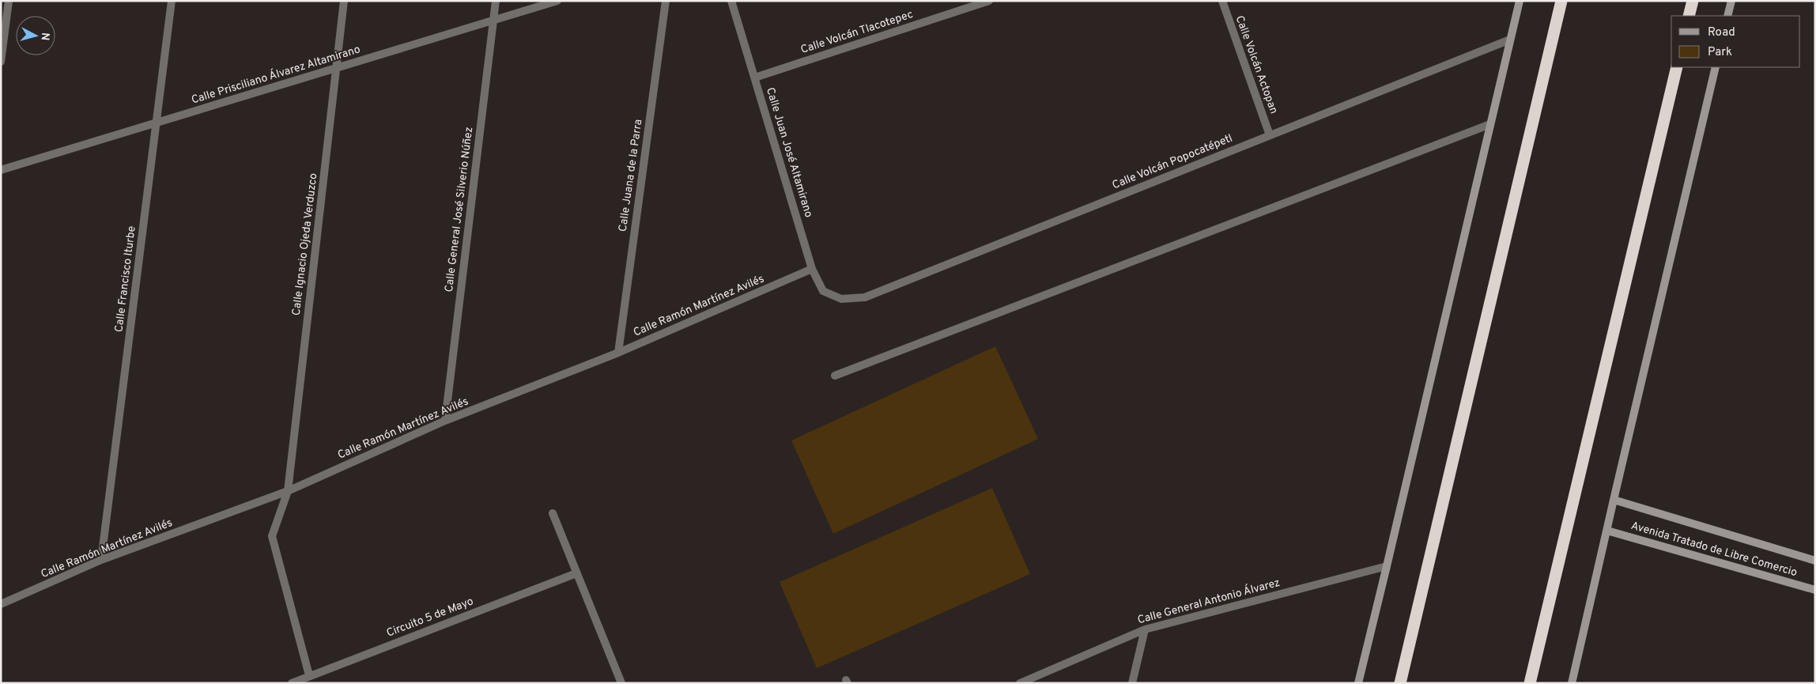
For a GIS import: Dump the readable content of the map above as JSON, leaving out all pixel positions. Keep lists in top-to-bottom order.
{
  "streets": {
    "main road": ["Avenida Tratado de Libre Comercio"],
    "street": [
      "Calle Volcán Tlacotepec",
      "Calle Volcán Actopan",
      "Calle Prisciliano Álvarez Altamirano",
      "Calle Juan José Altamirano",
      "Calle Volcán Popocatépetl",
      "Calle Juana de la Parra",
      "Calle General José Silverio Núñez",
      "Calle Ignacio Ojeda Verduzco",
      "Calle Francisco Iturbe",
      "Calle Ramón Martínez Avilés",
      "Calle General Antonio Álvarez",
      "Circuito 5 de Mayo"
    ]
  },
  "crossings": [
    ["Calle Volcán Tlacotepec", "Calle Juan José Altamirano"],
    ["Calle Volcán Actopan", "Calle Volcán Popocatépetl"],
    ["Calle Prisciliano Álvarez Altamirano", "Calle General José Silverio Núñez"],
    ["Calle Prisciliano Álvarez Altamirano", "Calle Ignacio Ojeda Verduzco"],
    ["Calle Prisciliano Álvarez Altamirano", "Calle Francisco Iturbe"],
    ["Calle Juan José Altamirano", "Calle Volcán Popocatépetl"],
    ["Calle Juan José Altamirano", "Calle Ramón Martínez Avilés"],
    ["Calle Juana de la Parra", "Calle Ramón Martínez Avilés"],
    ["Calle General José Silverio Núñez", "Calle Ramón Martínez Avilés"],
    ["Calle Ignacio Ojeda Verduzco", "Calle Ramón Martínez Avilés"],
    ["Calle Ignacio Ojeda Verduzco", "Circuito 5 de Mayo"],
    ["Calle Francisco Iturbe", "Calle Ramón Martínez Avilés"]
  ],
  "legend": ["Road", "Park"],
  "north": "right"
}
